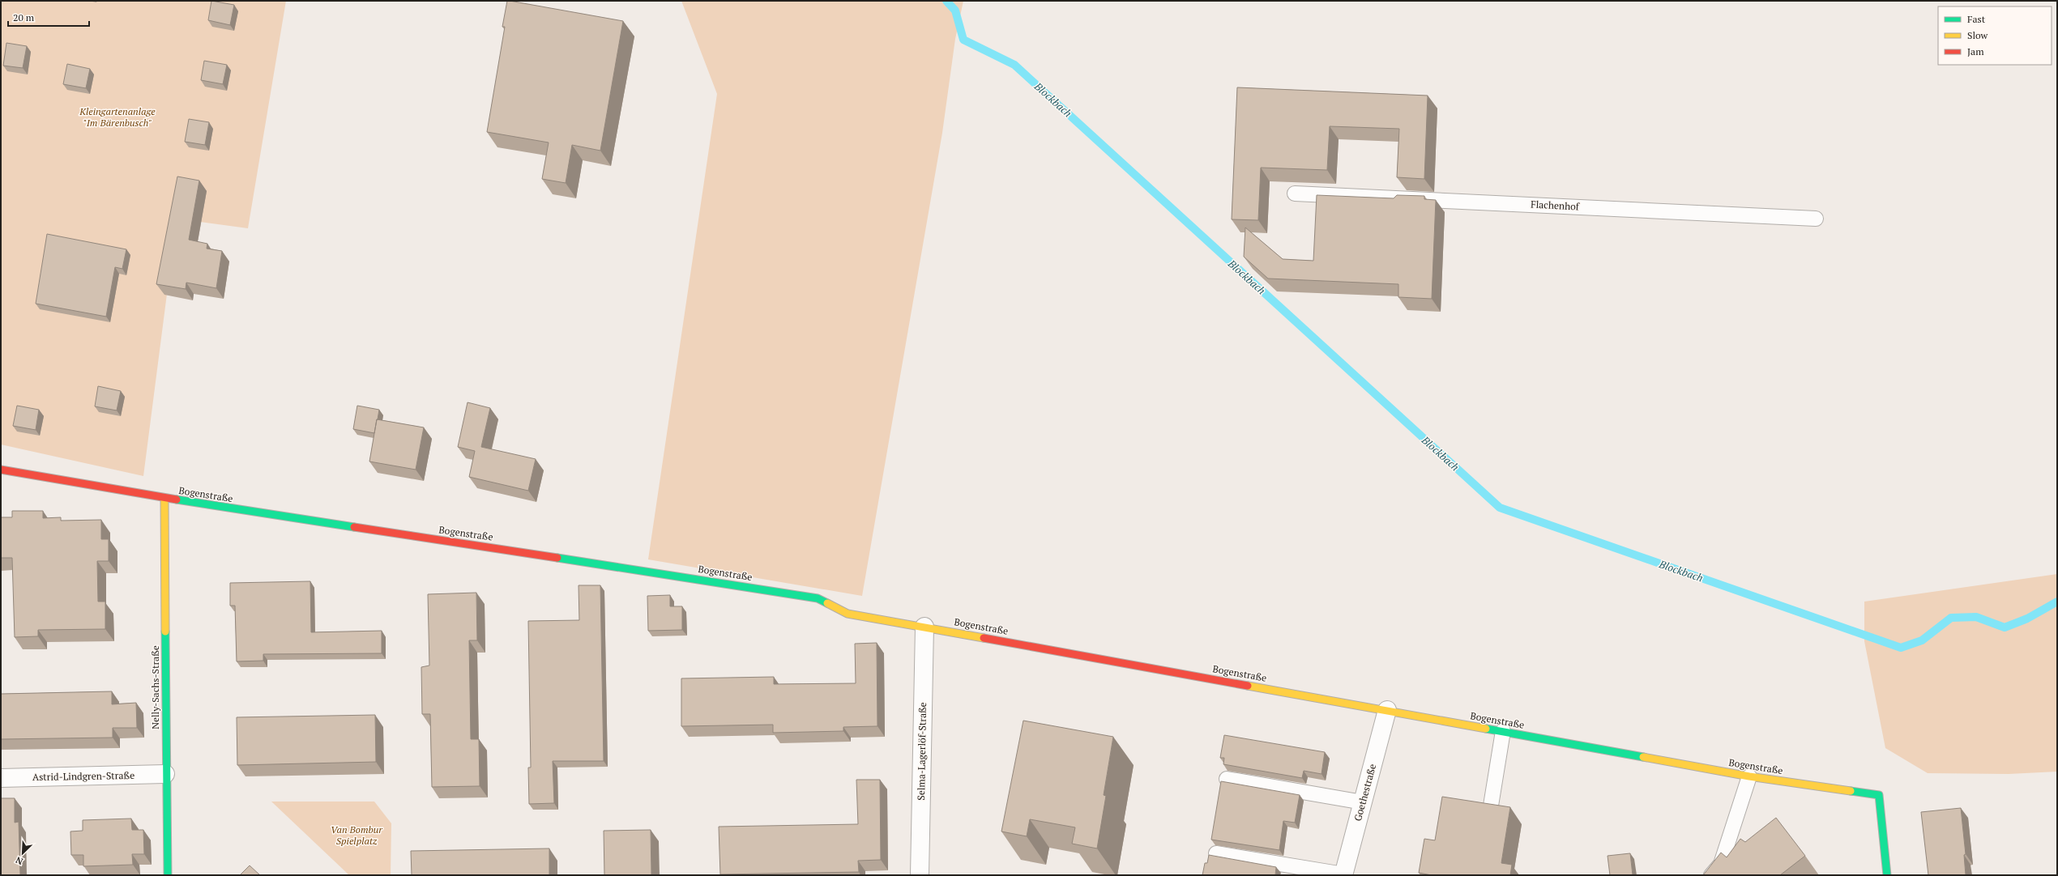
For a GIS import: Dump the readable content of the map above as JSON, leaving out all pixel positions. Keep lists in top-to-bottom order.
{
  "streets": {
    "street": [
      "Bogenstraße",
      "Nelly-Sachs-Straße",
      "Selma-Lagerlöf-Straße",
      "Astrid-Lindgren-Straße",
      "Goethestraße"
    ],
    "lane": ["Flachenhof"]
  },
  "crossings": [
    ["Bogenstraße", "Nelly-Sachs-Straße"],
    ["Bogenstraße", "Selma-Lagerlöf-Straße"],
    ["Bogenstraße", "Goethestraße"],
    ["Nelly-Sachs-Straße", "Astrid-Lindgren-Straße"]
  ],
  "water": ["Blockbach"],
  "parks": ["Kleingartenanlage \"Im Bärenbusch\"", "Van Bombur Spielplatz"],
  "legend": ["Fast", "Slow", "Jam"],
  "scale_bar": "20 m",
  "north": "bottom left"
}
